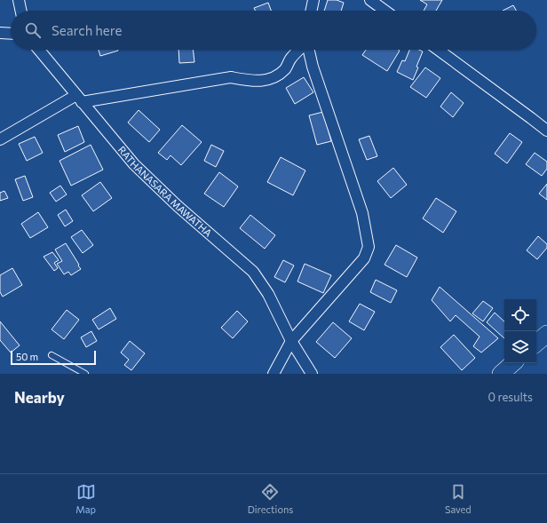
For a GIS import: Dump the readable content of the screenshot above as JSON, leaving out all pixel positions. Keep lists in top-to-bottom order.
{
  "streets": {
    "street": ["RATHANASARA MAWATHA"]
  },
  "scale_bar": "50 m",
  "page": {
    "search": "Search here",
    "scale": "50 m",
    "heading": ["Nearby", "0 results"],
    "nav": ["Map", "Directions", "Saved"]
  }
}
